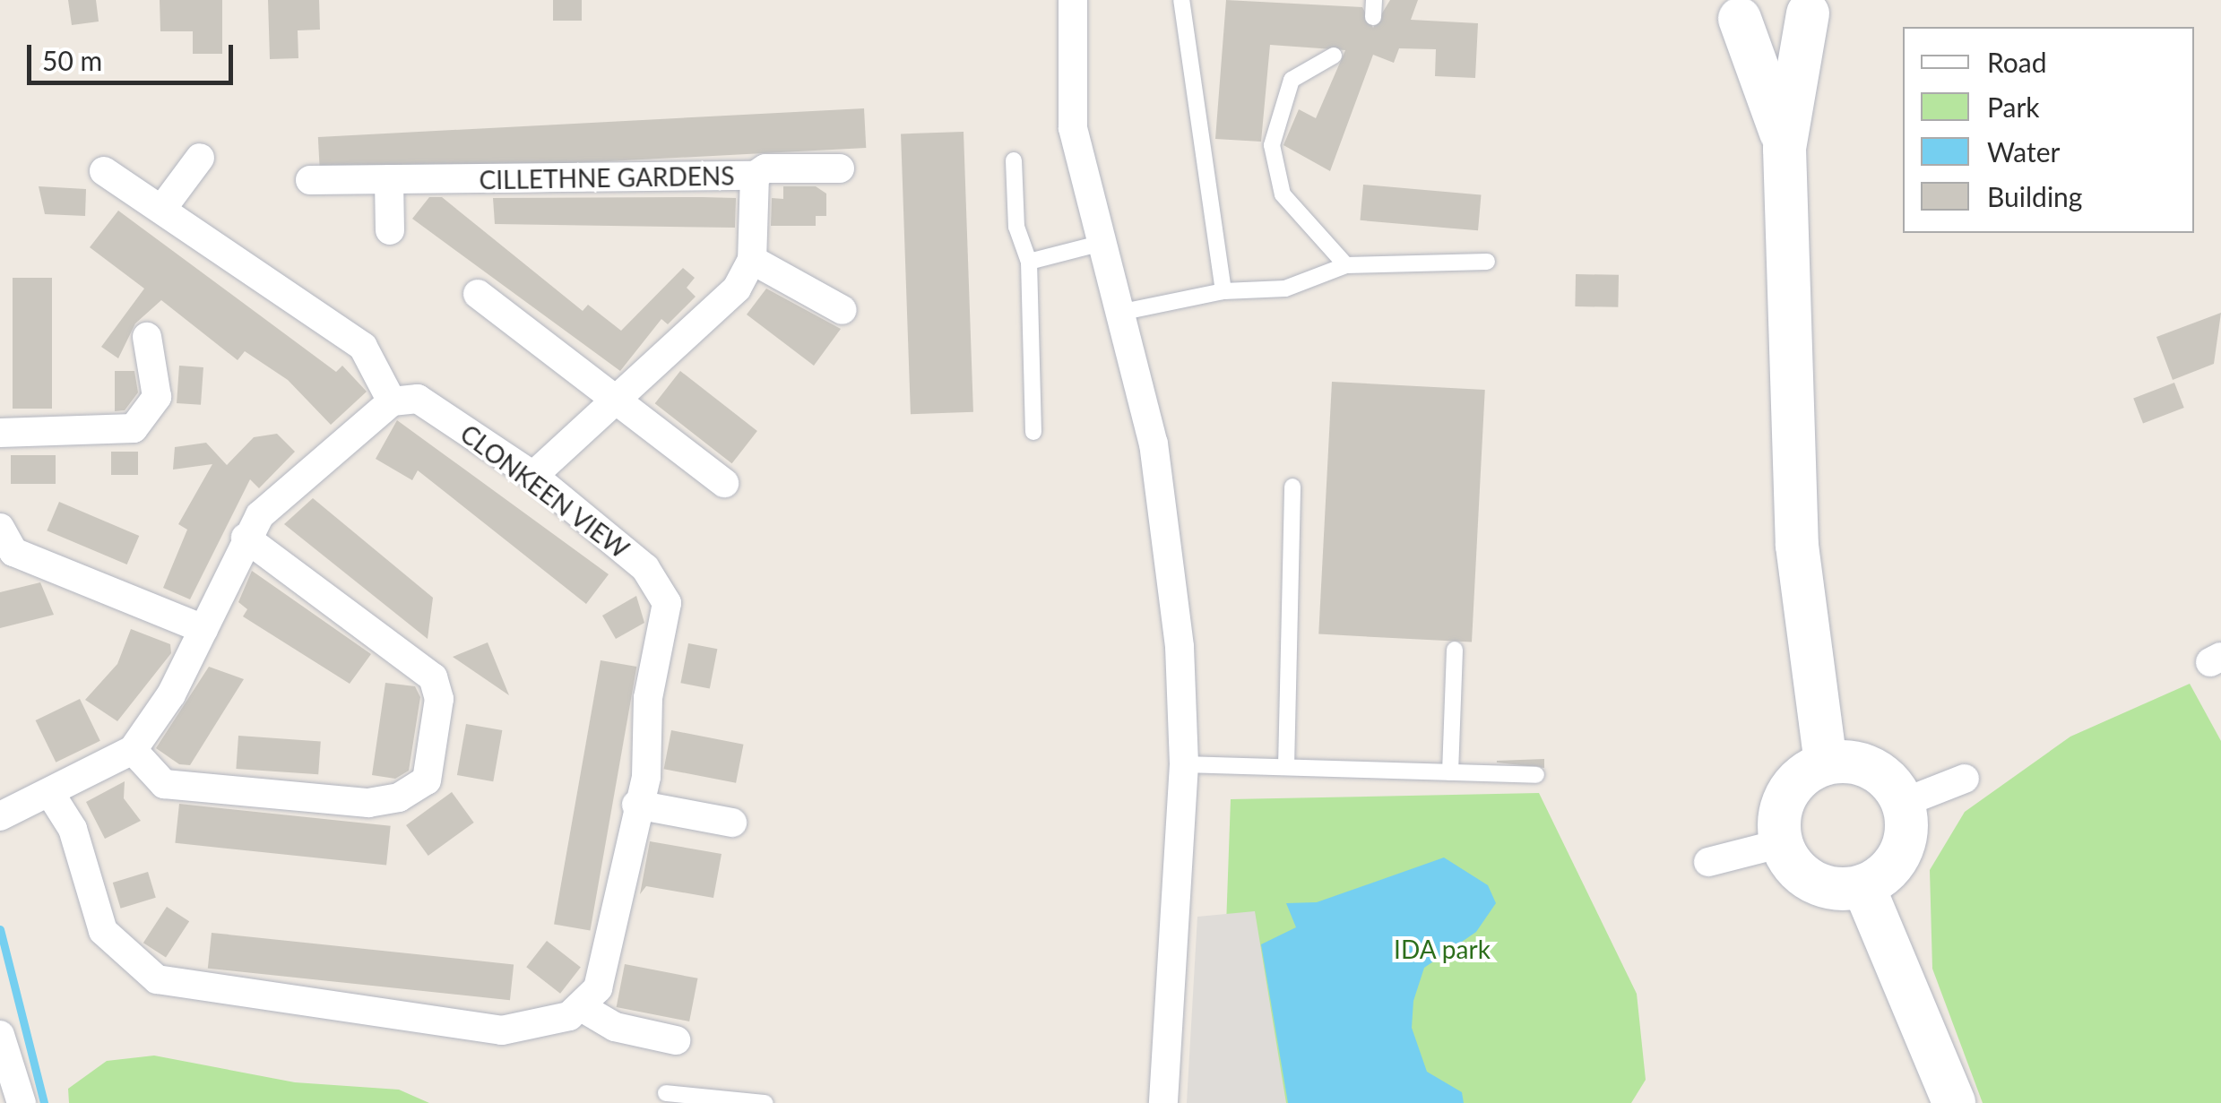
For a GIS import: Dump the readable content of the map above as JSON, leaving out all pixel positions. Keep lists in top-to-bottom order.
{
  "streets": {
    "street": ["CILLETHNE GARDENS", "CLONKEEN VIEW"]
  },
  "parks": ["IDA park"],
  "legend": [
    "Road",
    "Park",
    "Water",
    "Building"
  ],
  "scale_bar": "50 m"
}
